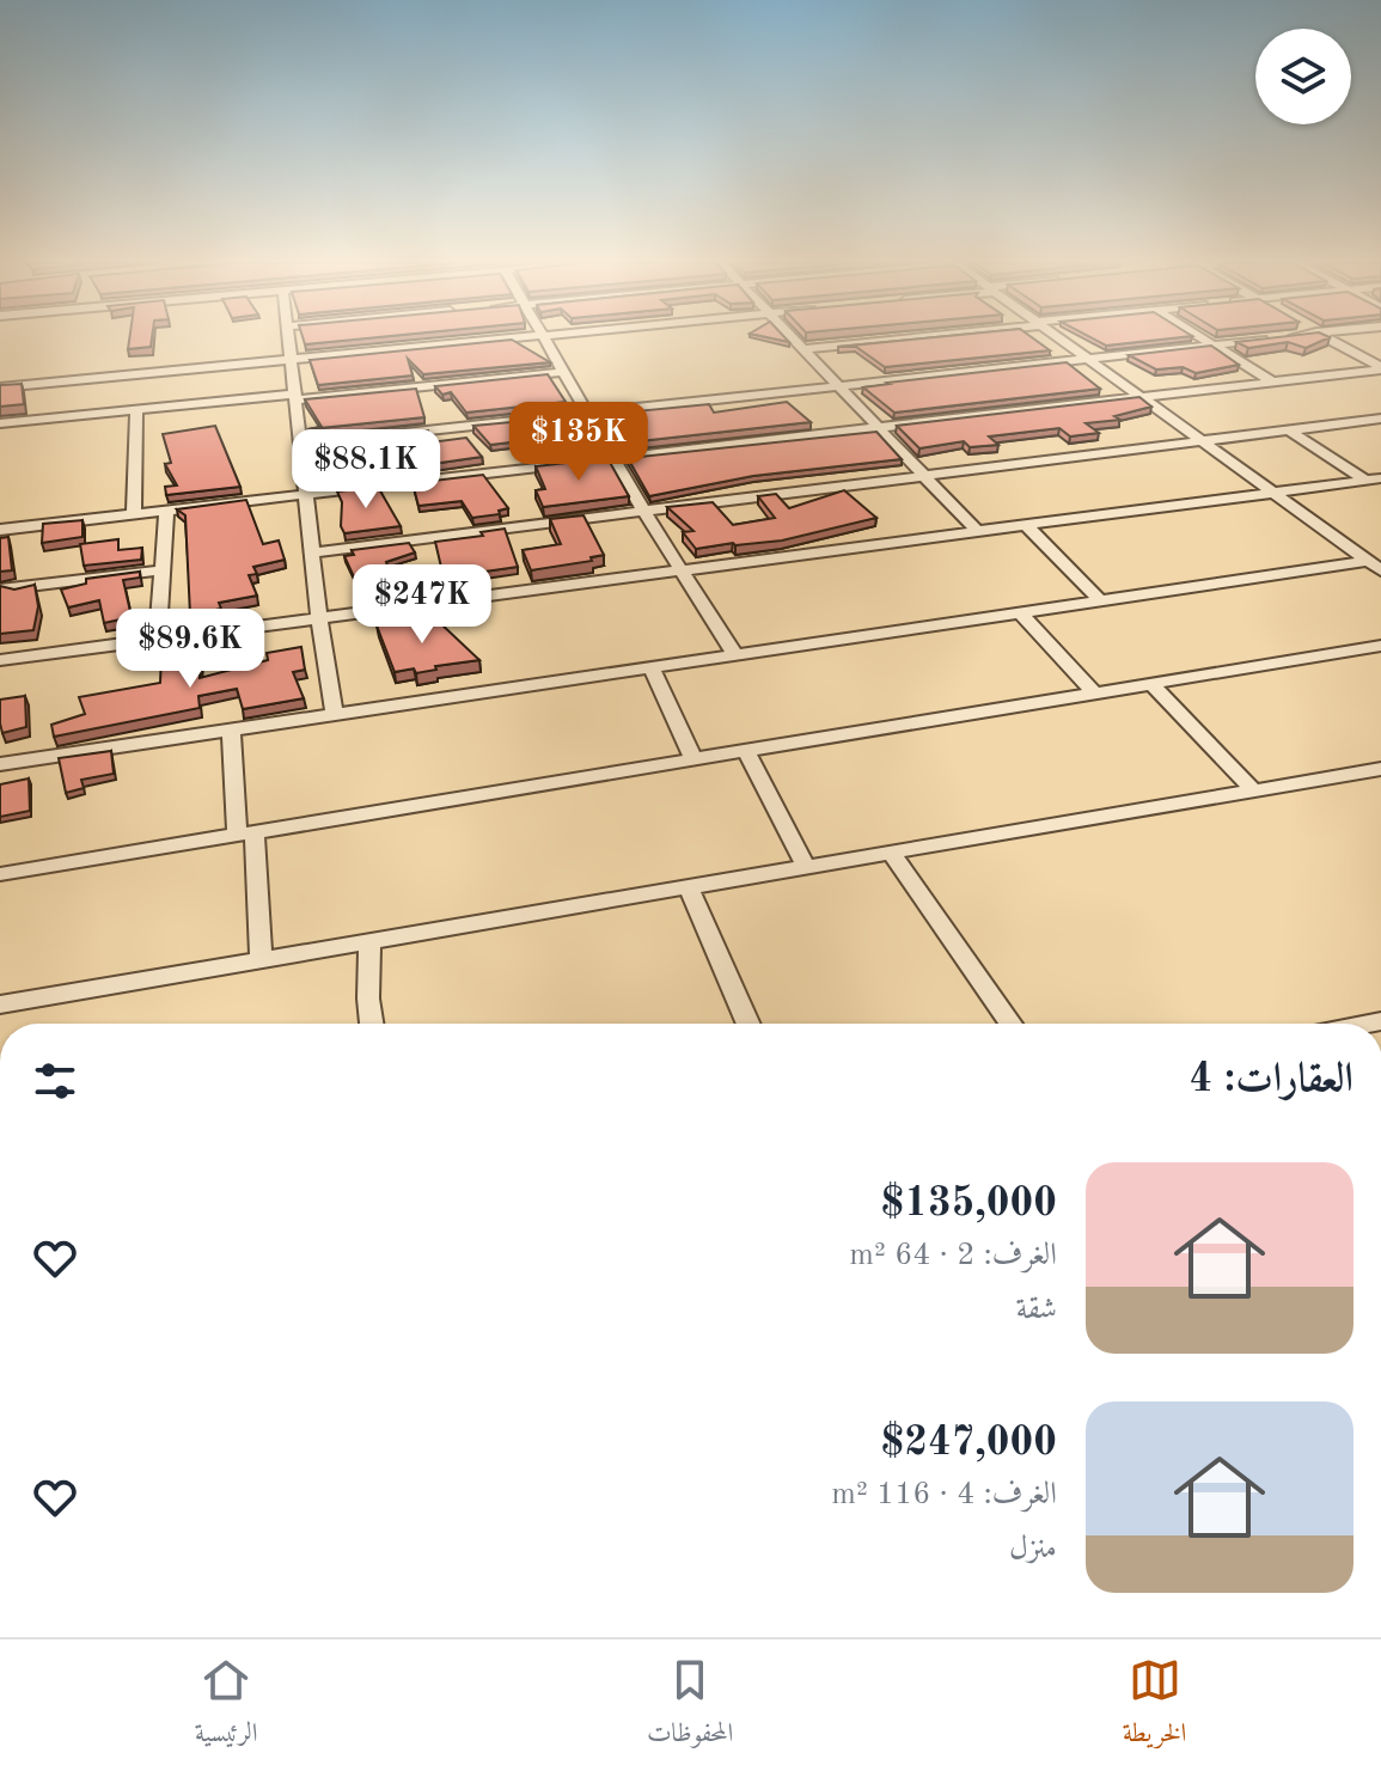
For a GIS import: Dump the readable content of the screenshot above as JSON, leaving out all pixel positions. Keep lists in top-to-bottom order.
{
  "page": {
    "price": [
      "$135K",
      "$88.1K",
      "$247K",
      "$89.6K"
    ],
    "heading": "العقارات: 4",
    "list": [
      {
        "name": "$135,000",
        "note": "الغرف: 2 · 64 m² · شقة"
      },
      {
        "name": "$247,000",
        "note": "الغرف: 4 · 116 m² · منزل"
      }
    ],
    "tabs": ["الخريطة", "المحفوظات", "الرئيسية"]
  }
}
